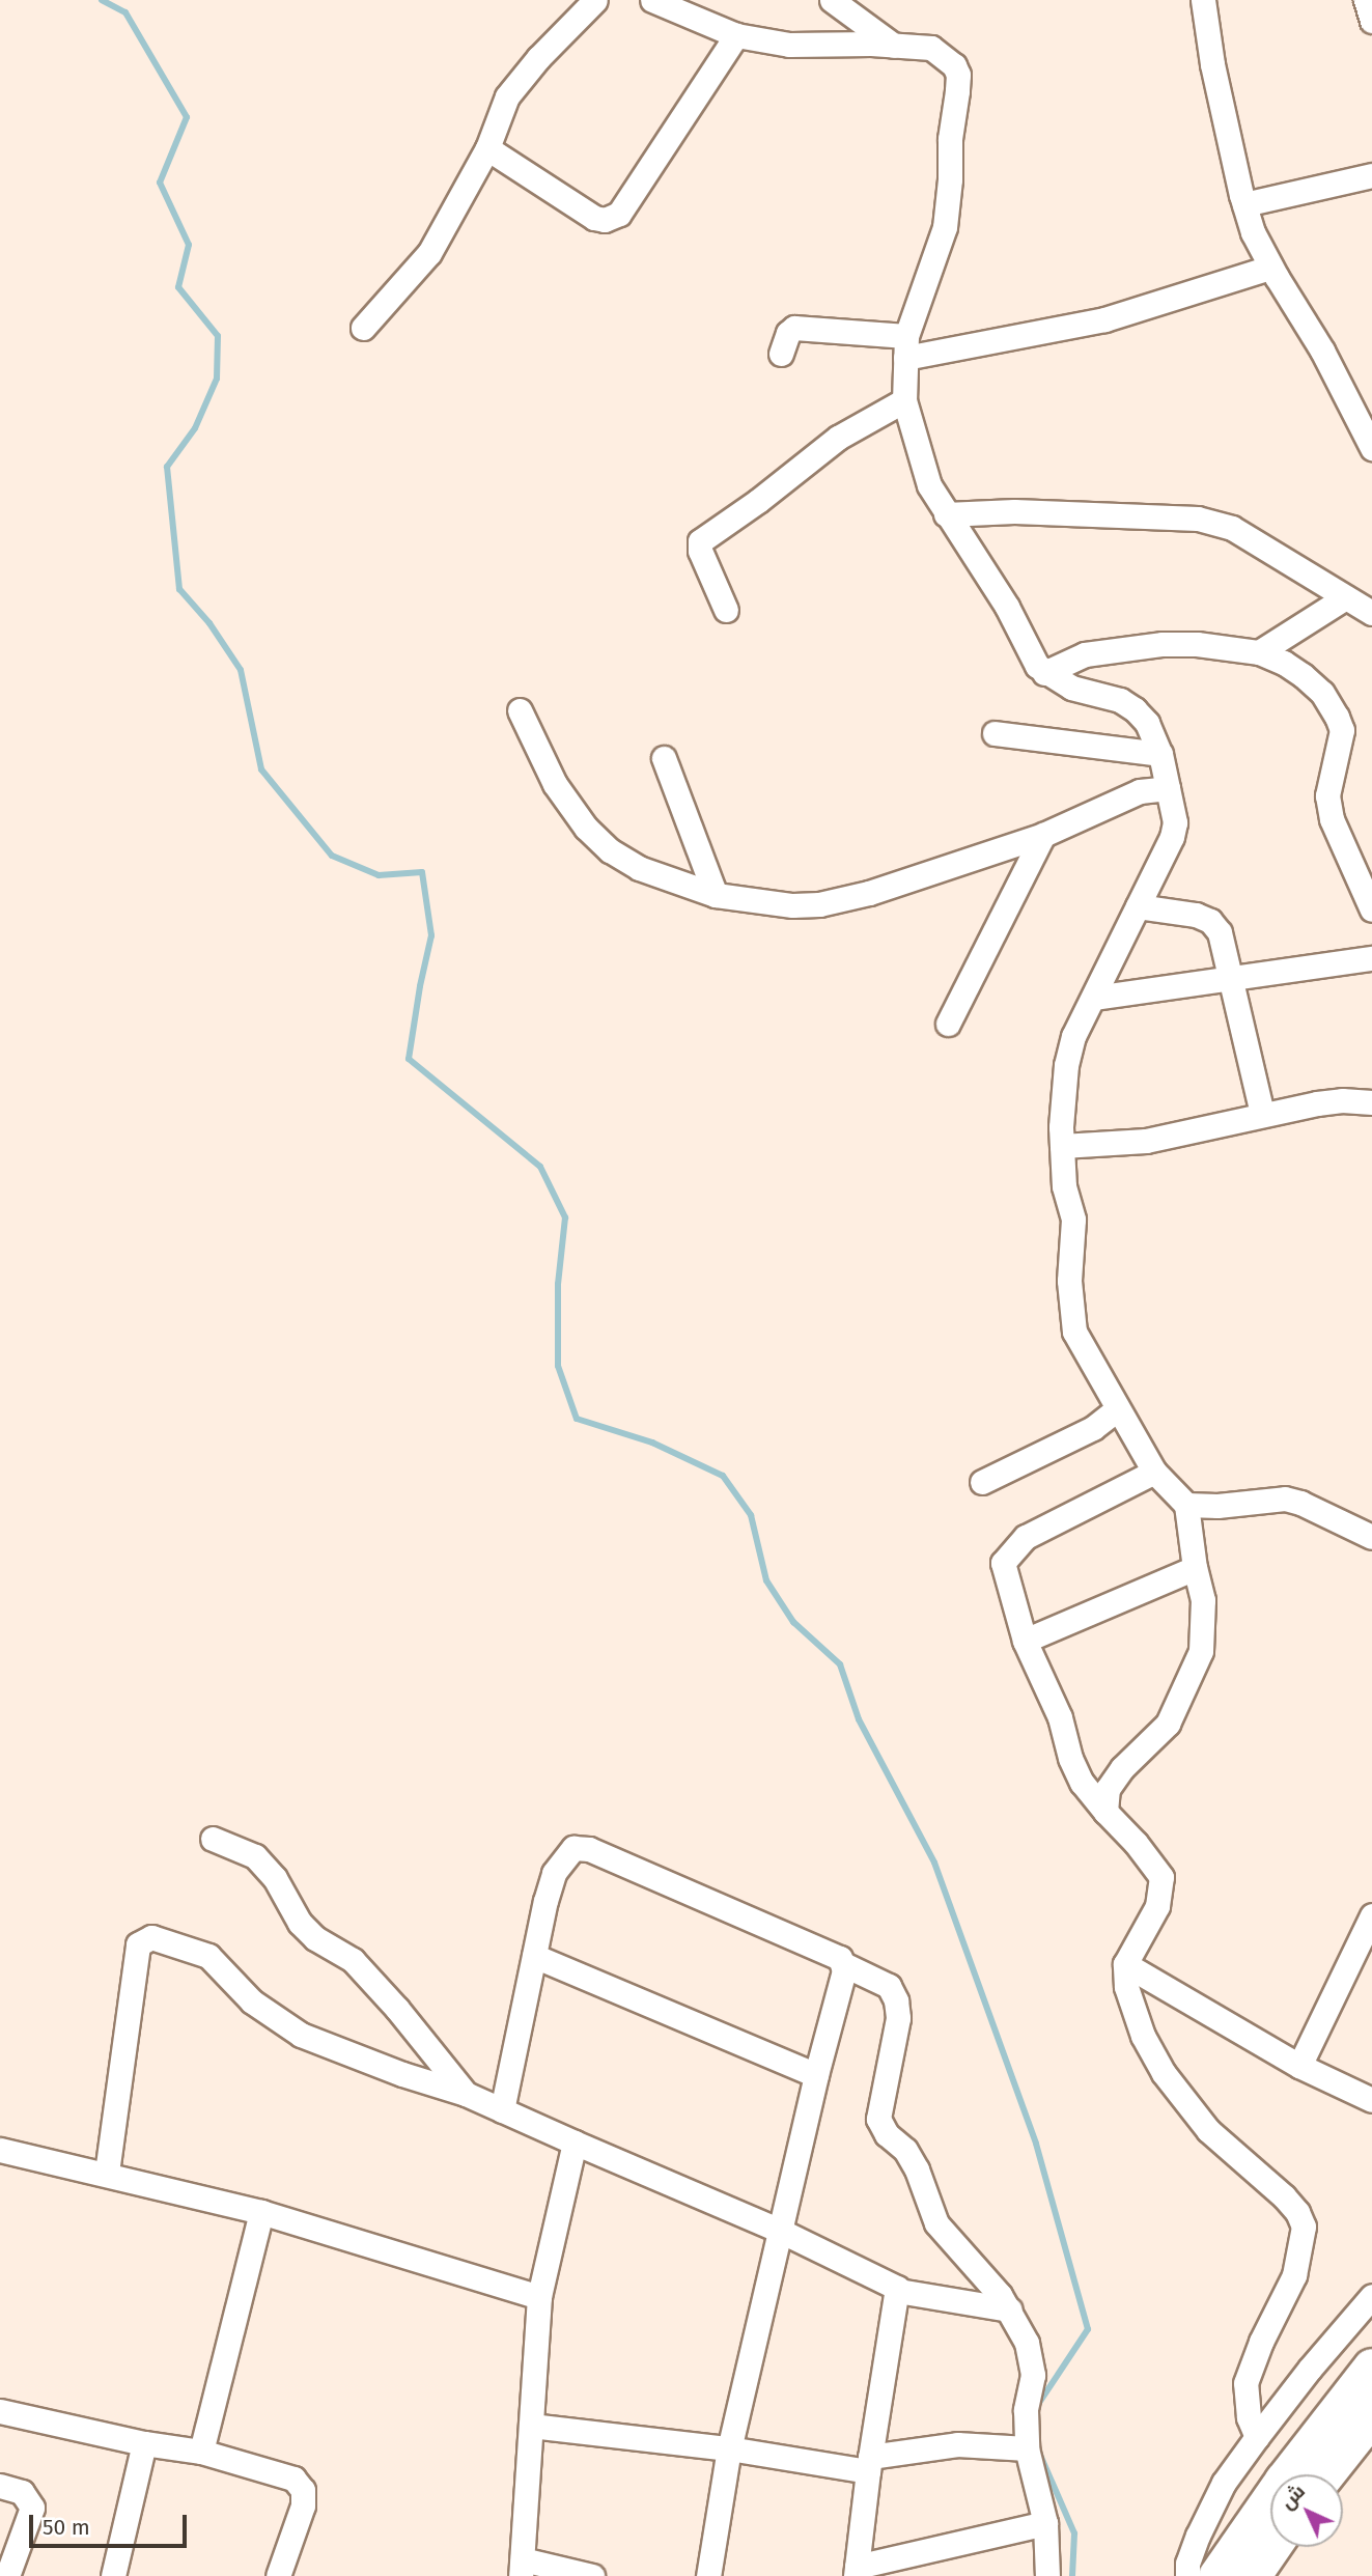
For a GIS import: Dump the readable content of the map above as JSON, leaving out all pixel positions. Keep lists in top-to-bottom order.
{
  "scale_bar": "50 m",
  "north": "top left"
}
